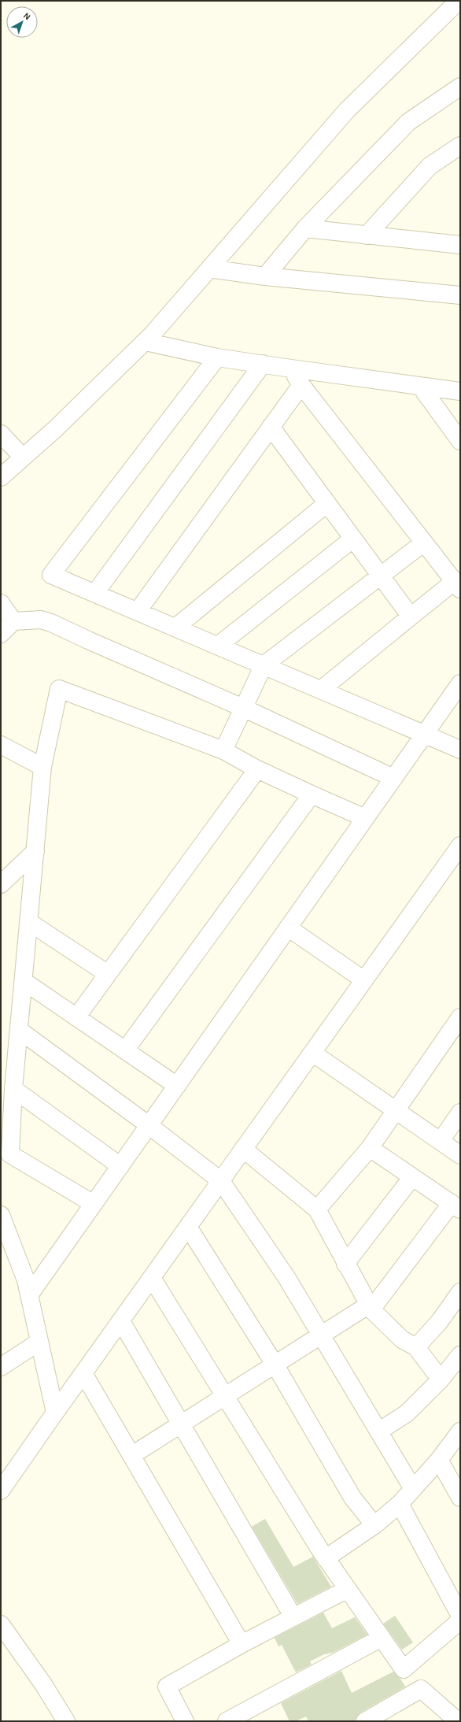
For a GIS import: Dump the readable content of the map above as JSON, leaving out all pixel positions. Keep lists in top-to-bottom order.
{
  "north": "top right"
}
